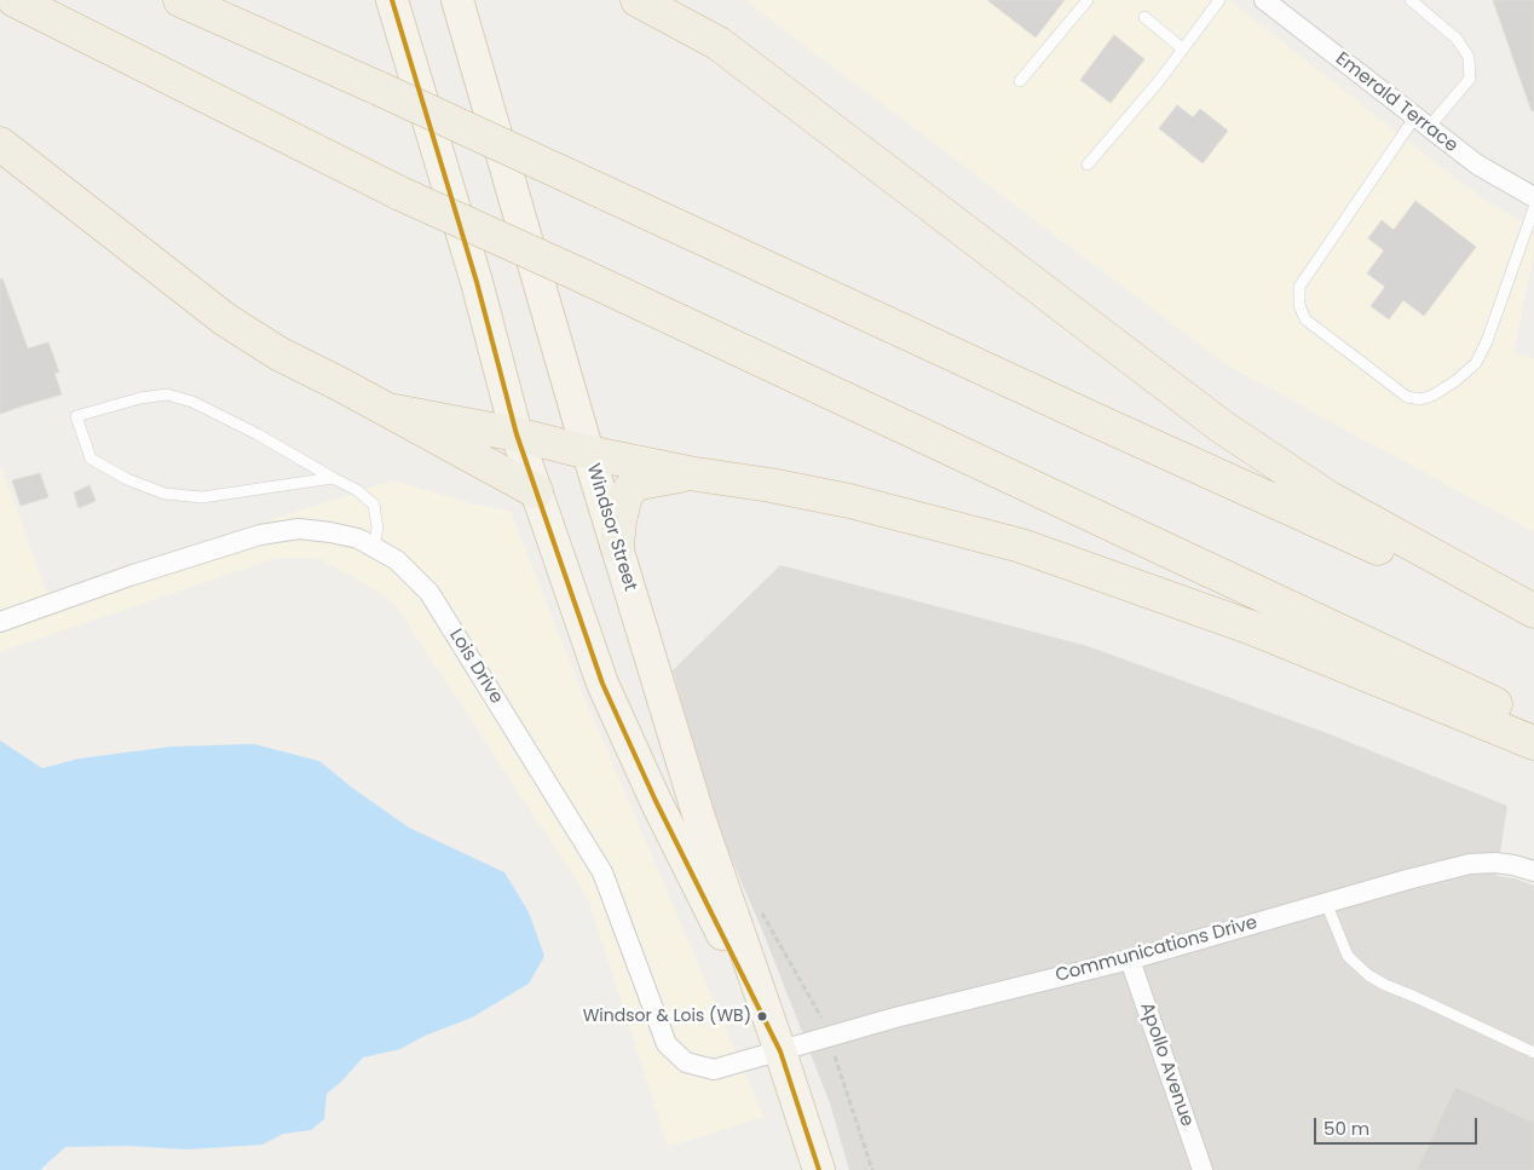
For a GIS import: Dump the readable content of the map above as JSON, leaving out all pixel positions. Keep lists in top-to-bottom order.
{
  "streets": {
    "main road": ["Windsor Street"],
    "street": [
      "Emerald Terrace",
      "Lois Drive",
      "Communications Drive",
      "Apollo Avenue"
    ]
  },
  "crossings": [
    ["Windsor Street", "Lois Drive"],
    ["Windsor Street", "Communications Drive"],
    ["Lois Drive", "Communications Drive"],
    ["Communications Drive", "Apollo Avenue"]
  ],
  "places": ["Windsor & Lois (WB)"],
  "scale_bar": "50 m"
}
